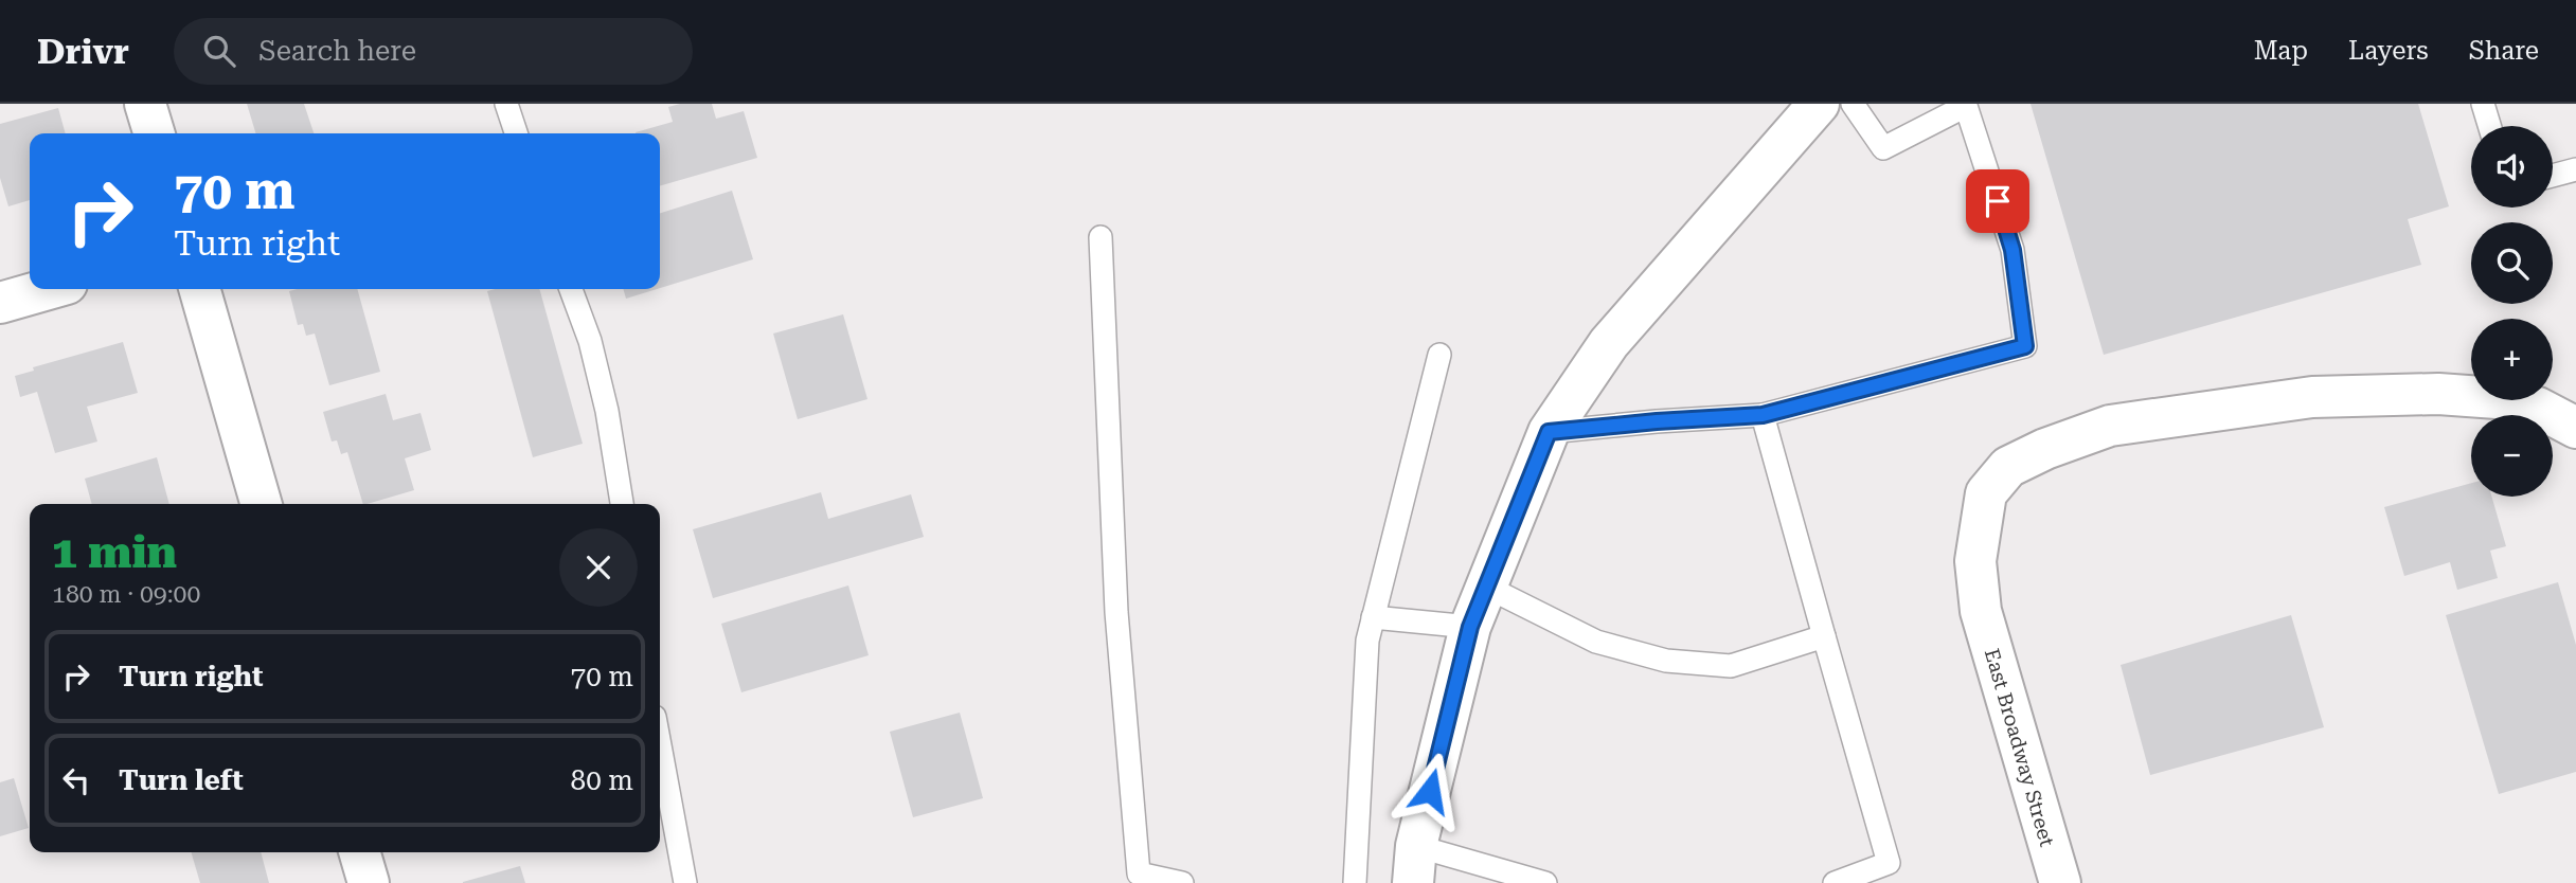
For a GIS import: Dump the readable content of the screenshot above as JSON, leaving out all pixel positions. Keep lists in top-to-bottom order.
{
  "streets": {
    "street": ["East Broadway Street"]
  },
  "page": {
    "header": "Drivr",
    "search": "Search here",
    "nav": ["Map", "Layers", "Share"],
    "map_buttons": ["+", "−"],
    "turn": ["70 m", "Turn right"],
    "heading": ["1 min", "180 m · 09:00"],
    "list": [
      {
        "name": "Turn right",
        "value": "70 m"
      },
      {
        "name": "Turn left",
        "value": "80 m"
      }
    ]
  }
}
